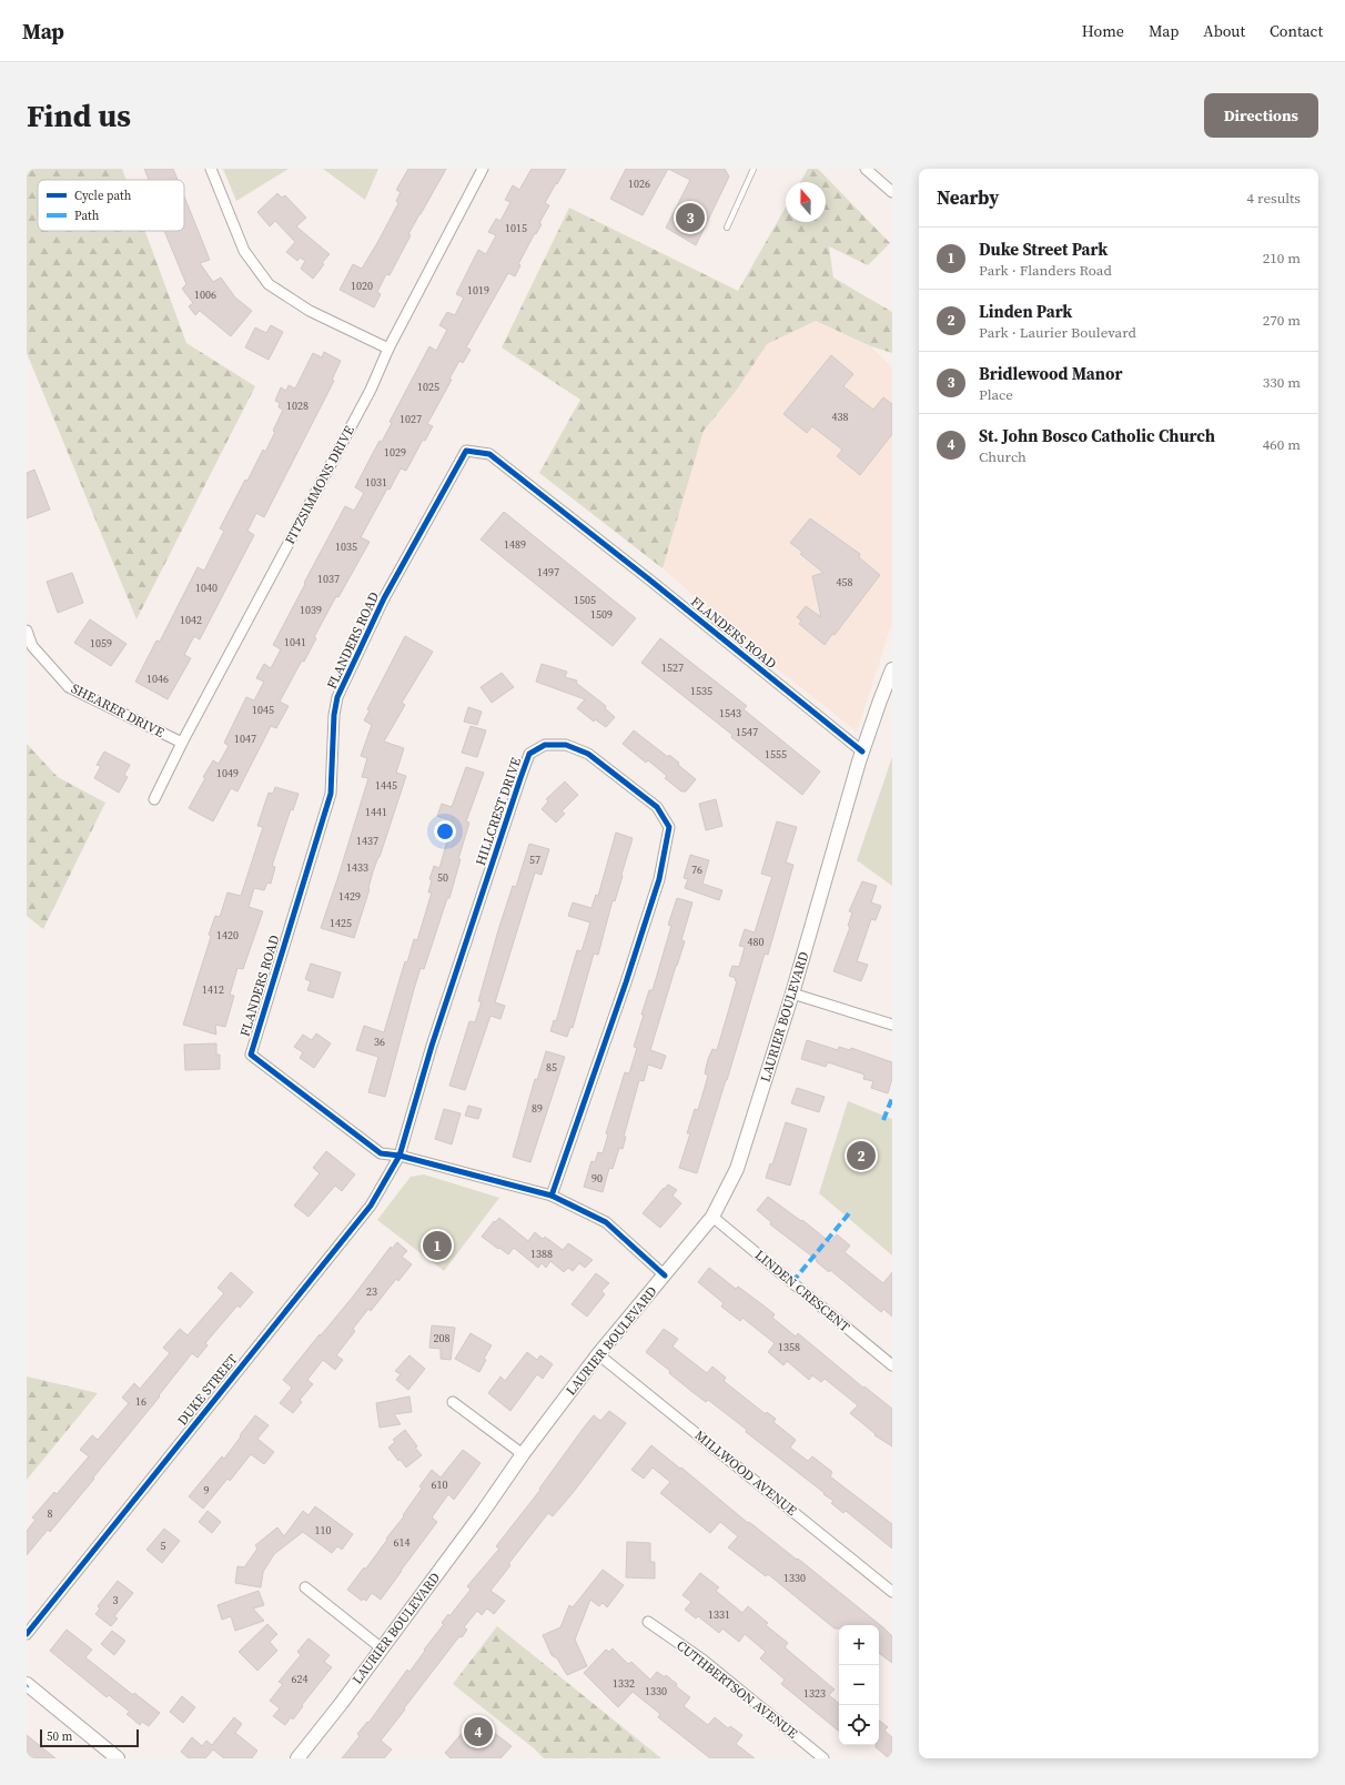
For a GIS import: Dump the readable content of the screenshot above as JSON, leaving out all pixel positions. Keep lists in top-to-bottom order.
{
  "streets": {
    "street": [
      "FITZSIMMONS DRIVE",
      "FLANDERS ROAD",
      "SHEARER DRIVE",
      "HILLCREST DRIVE",
      "LAURIER BOULEVARD",
      "LINDEN CRESCENT",
      "DUKE STREET",
      "MILLWOOD AVENUE",
      "CUTHBERTSON AVENUE"
    ]
  },
  "crossings": [
    ["FITZSIMMONS DRIVE", "SHEARER DRIVE"],
    ["FLANDERS ROAD", "HILLCREST DRIVE"],
    ["FLANDERS ROAD", "LAURIER BOULEVARD"],
    ["FLANDERS ROAD", "DUKE STREET"],
    ["HILLCREST DRIVE", "DUKE STREET"],
    ["LAURIER BOULEVARD", "LINDEN CRESCENT"],
    ["LAURIER BOULEVARD", "MILLWOOD AVENUE"]
  ],
  "house_numbers": [
    "1026",
    "1015",
    "1020",
    "1019",
    "1006",
    "1025",
    "1028",
    "438",
    "1027",
    "1029",
    "1031",
    "1489",
    "1035",
    "1497",
    "1037",
    "458",
    "1040",
    "1505",
    "1039",
    "1509",
    "1042",
    "1041",
    "1059",
    "1527",
    "1046",
    "1535",
    "1045",
    "1543",
    "1547",
    "1047",
    "1555",
    "1049",
    "1445",
    "1441",
    "1437",
    "57",
    "1433",
    "76",
    "50",
    "1429",
    "1425",
    "1420",
    "480",
    "1412",
    "36",
    "85",
    "89",
    "90",
    "1388",
    "23",
    "208",
    "1358",
    "16",
    "610",
    "9",
    "8",
    "110",
    "614",
    "5",
    "1330",
    "3",
    "1331",
    "624",
    "1332",
    "1330",
    "1323"
  ],
  "legend": ["Cycle path", "Path"],
  "scale_bar": "50 m",
  "north": "top",
  "page": {
    "header": "Map",
    "nav": [
      "Home",
      "Map",
      "About",
      "Contact"
    ],
    "buttons": "Directions",
    "title": "Find us",
    "heading": ["Nearby", "4 results"],
    "pins": [
      "3",
      "2",
      "1",
      "4"
    ],
    "list": [
      {
        "mark": "1",
        "name": "Duke Street Park",
        "note": "Park · Flanders Road",
        "value": "210 m"
      },
      {
        "mark": "2",
        "name": "Linden Park",
        "note": "Park · Laurier Boulevard",
        "value": "270 m"
      },
      {
        "mark": "3",
        "name": "Bridlewood Manor",
        "note": "Place",
        "value": "330 m"
      },
      {
        "mark": "4",
        "name": "St. John Bosco Catholic Church",
        "note": "Church",
        "value": "460 m"
      }
    ],
    "map_buttons": ["+", "−"],
    "scale": "50 m"
  }
}
